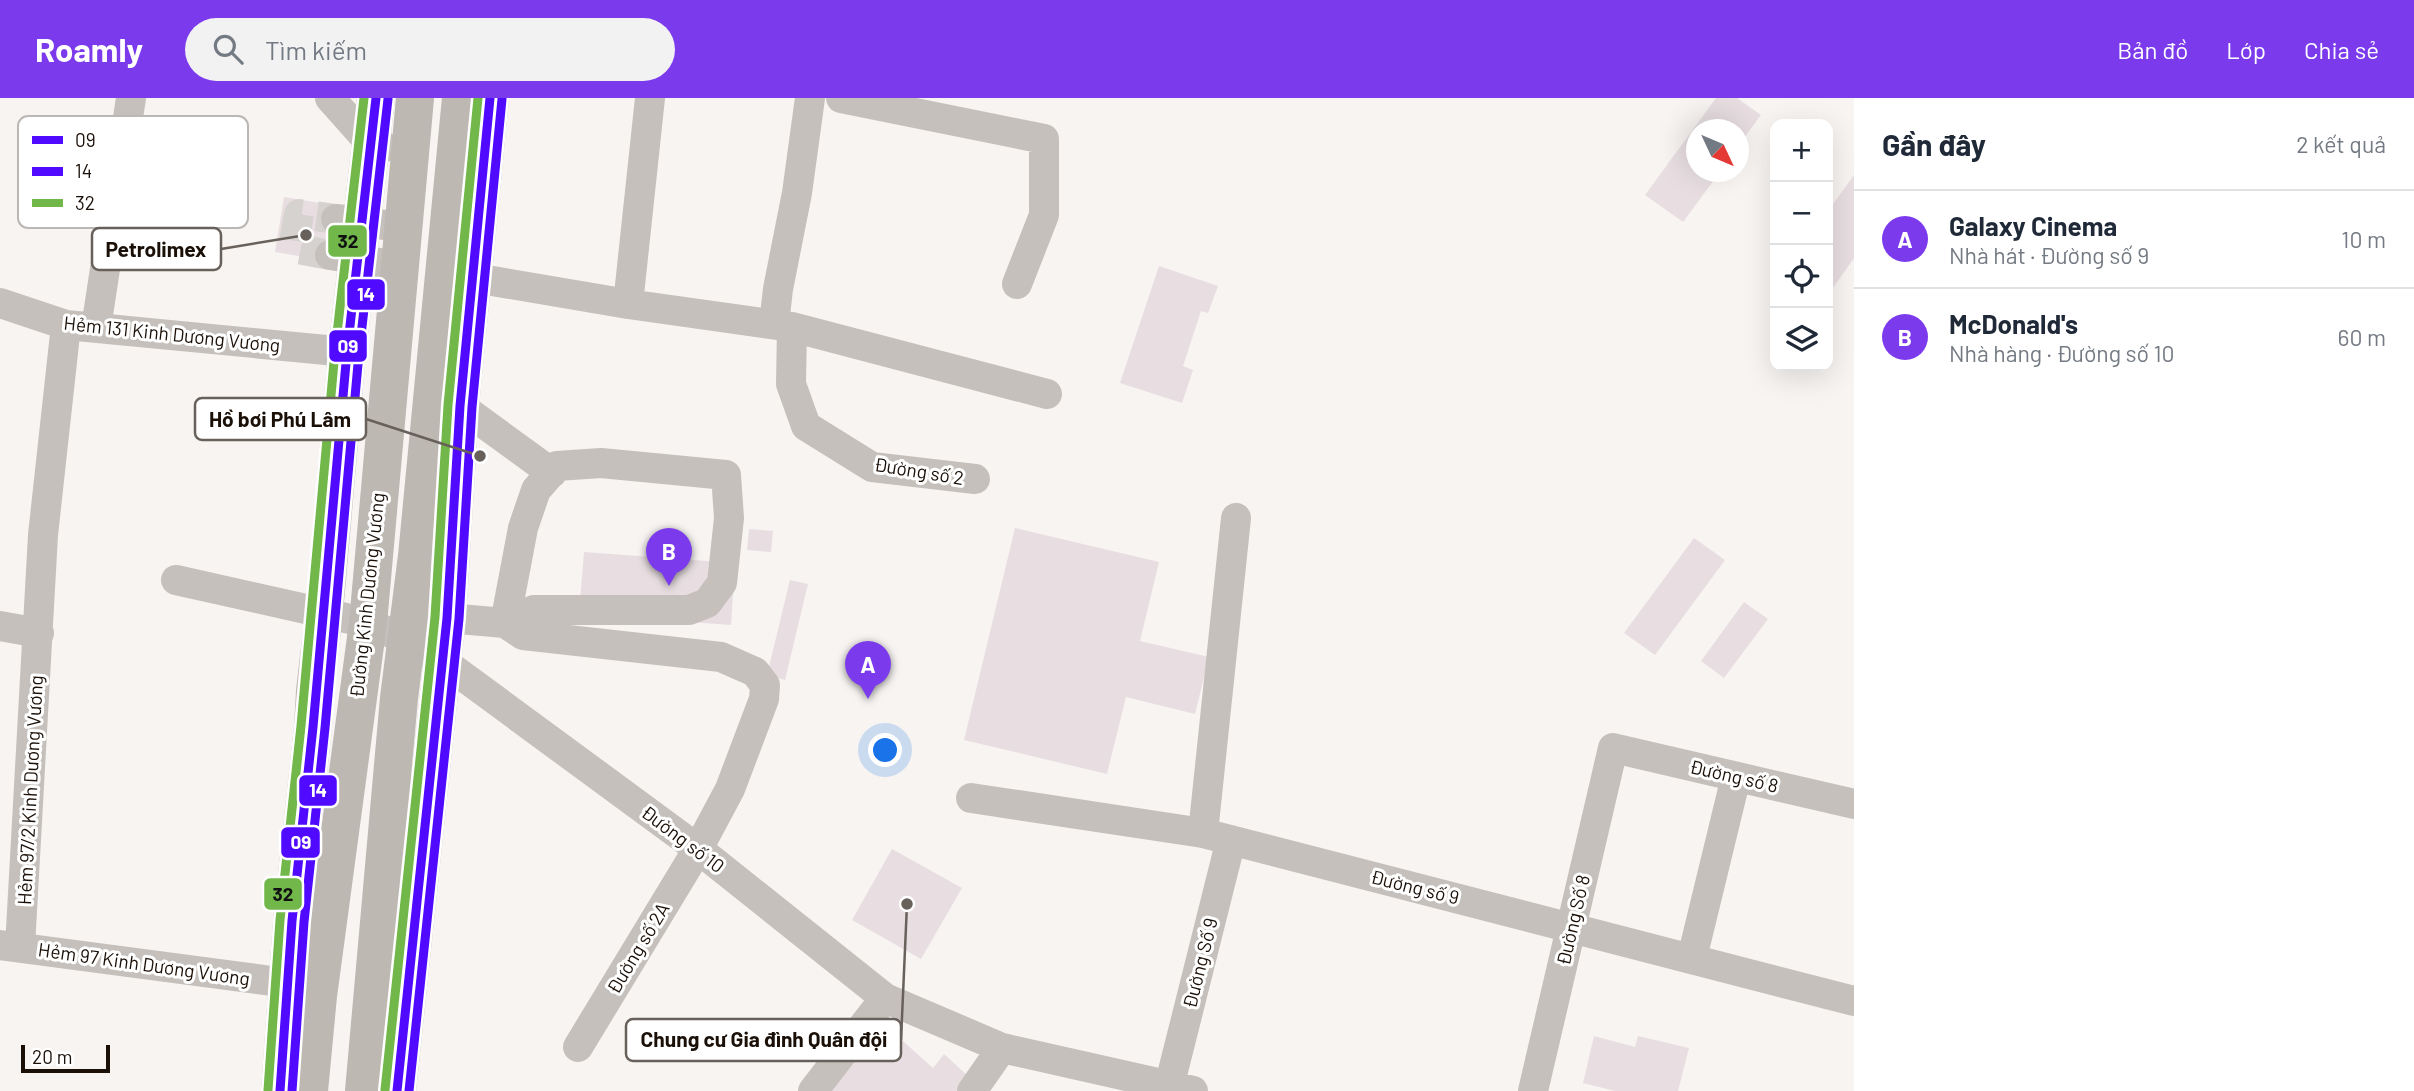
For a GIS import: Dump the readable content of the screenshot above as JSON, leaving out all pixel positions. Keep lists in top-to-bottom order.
{
  "streets": {
    "main road": ["Đường Kinh Dương Vương"],
    "street": [
      "Hẻm 131 Kinh Dương Vương",
      "Đường số 2",
      "Đường số 8",
      "Hẻm 97/2 Kinh Dương Vương",
      "Đường số 10",
      "Đường số 9",
      "Đường Số 8",
      "Đường số 2A",
      "Đường Số 9",
      "Hẻm 97 Kinh Dương Vương"
    ]
  },
  "crossings": [
    ["Hẻm 131 Kinh Dương Vương", "Hẻm 97/2 Kinh Dương Vương"],
    ["Đường Kinh Dương Vương", "Đường số 10"],
    ["Đường số 8", "Đường Số 8"],
    ["Hẻm 97/2 Kinh Dương Vương", "Hẻm 97 Kinh Dương Vương"],
    ["Đường số 10", "Đường số 2A"],
    ["Đường số 10", "Đường Số 9"],
    ["Đường số 9", "Đường Số 8"],
    ["Đường số 9", "Đường Số 9"]
  ],
  "places": ["Petrolimex", "Hồ bơi Phú Lâm", "Chung cư Gia đình Quân đội"],
  "lines": ["transit line 09", "transit line 32", "transit line 14"],
  "legend": ["09", "14", "32"],
  "scale_bar": "20 m",
  "north": "bottom right",
  "page": {
    "header": "Roamly",
    "search": "Tìm kiếm",
    "nav": ["Bản đồ", "Lớp", "Chia sẻ"],
    "heading": ["Gần đây", "2 kết quả"],
    "map_buttons": ["+", "−"],
    "list": [
      {
        "mark": "A",
        "name": "Galaxy Cinema",
        "note": "Nhà hát · Đường số 9",
        "value": "10 m"
      },
      {
        "mark": "B",
        "name": "McDonald's",
        "note": "Nhà hàng · Đường số 10",
        "value": "60 m"
      }
    ],
    "pins": ["B", "A"],
    "scale": "20 m"
  }
}
